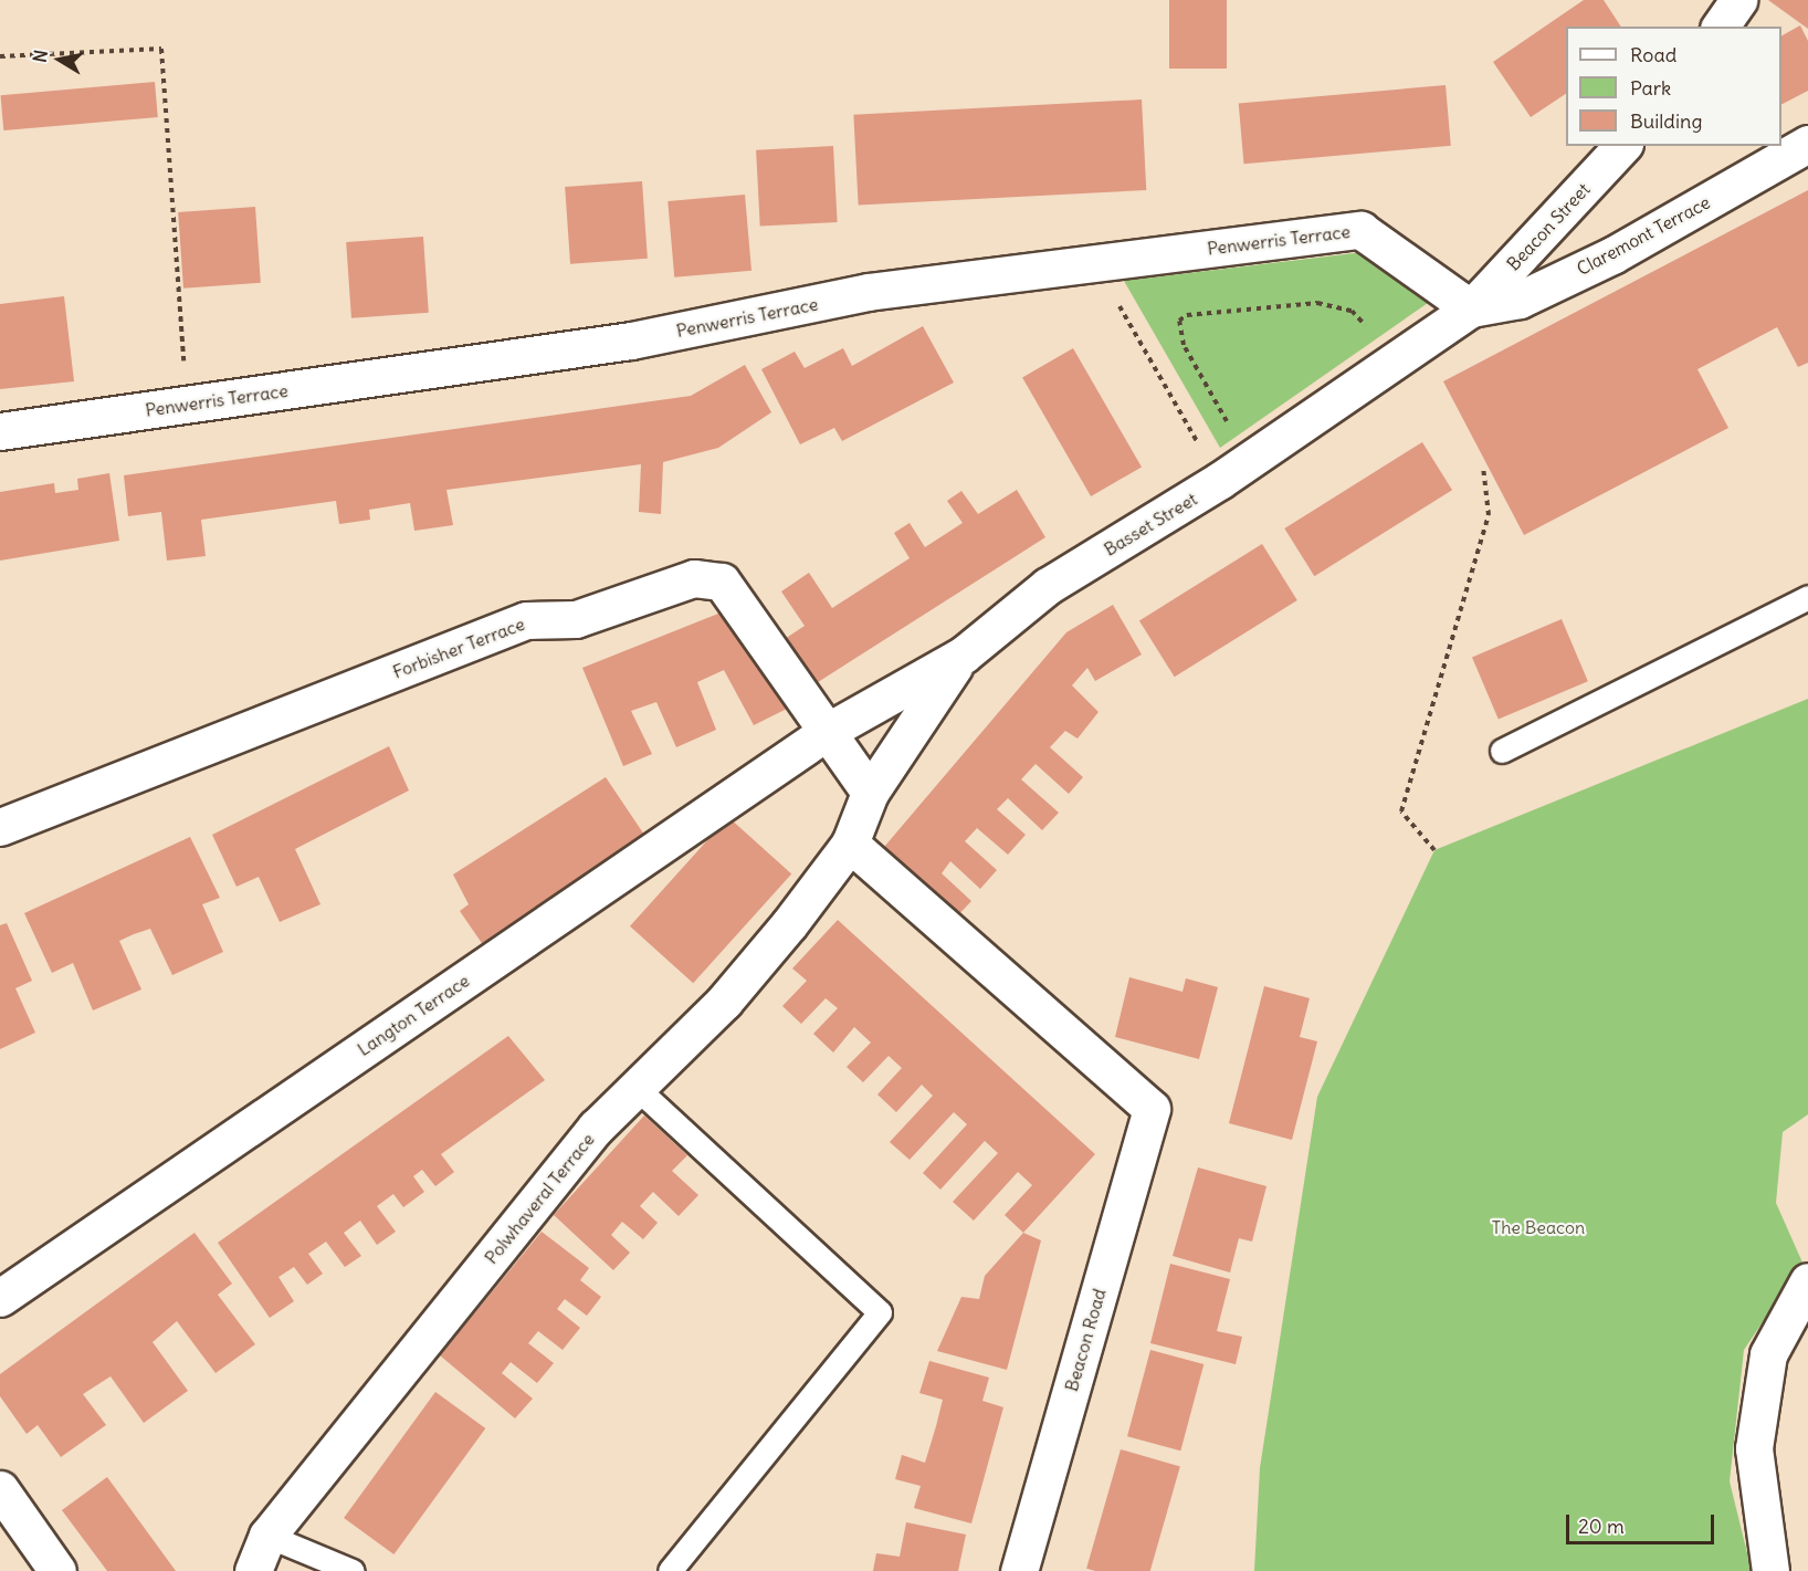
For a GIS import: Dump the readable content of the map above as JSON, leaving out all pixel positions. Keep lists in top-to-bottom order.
{
  "streets": {
    "street": [
      "Beacon Street",
      "Claremont Terrace",
      "Penwerris Terrace",
      "Basset Street",
      "Forbisher Terrace",
      "Langton Terrace",
      "Polwhaveral Terrace",
      "Beacon Road"
    ]
  },
  "crossings": [
    ["Beacon Street", "Claremont Terrace"],
    ["Beacon Street", "Penwerris Terrace"],
    ["Beacon Street", "Basset Street"],
    ["Claremont Terrace", "Penwerris Terrace"],
    ["Claremont Terrace", "Basset Street"],
    ["Penwerris Terrace", "Basset Street"],
    ["Basset Street", "Forbisher Terrace"],
    ["Basset Street", "Langton Terrace"],
    ["Basset Street", "Polwhaveral Terrace"],
    ["Forbisher Terrace", "Langton Terrace"],
    ["Forbisher Terrace", "Polwhaveral Terrace"],
    ["Polwhaveral Terrace", "Beacon Road"]
  ],
  "parks": ["The Beacon"],
  "legend": ["Road", "Park", "Building"],
  "scale_bar": "20 m",
  "north": "left"
}
